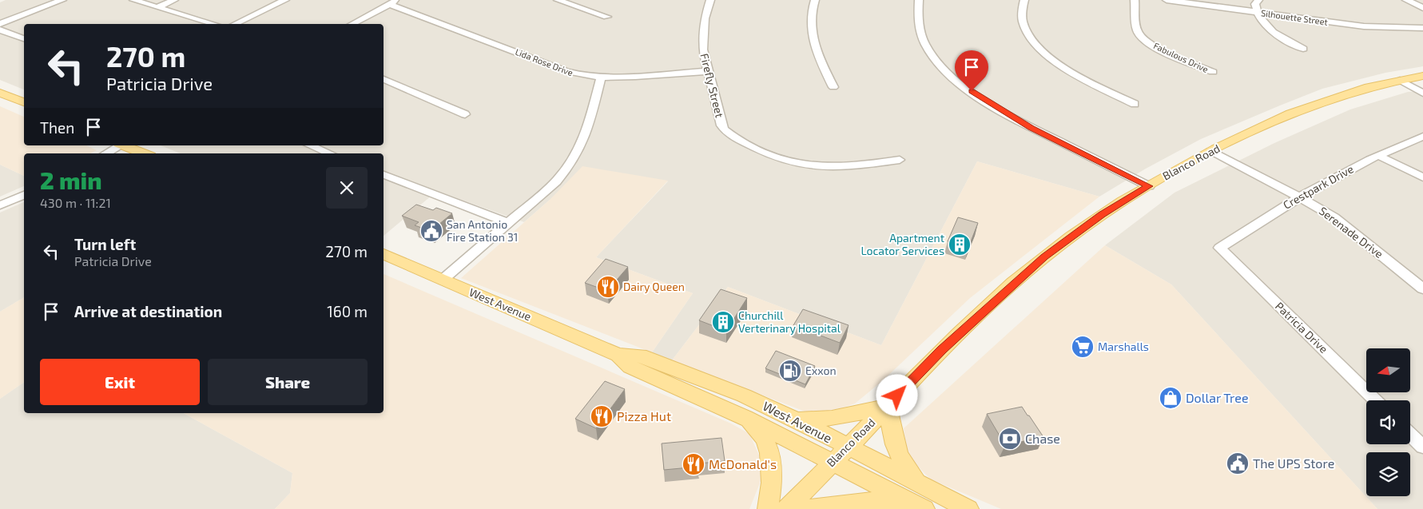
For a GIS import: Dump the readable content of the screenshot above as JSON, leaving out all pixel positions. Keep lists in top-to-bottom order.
{
  "streets": {
    "main road": ["Blanco Road", "West Avenue"],
    "street": [
      "Silhouette Street",
      "Fabulous Drive",
      "Lida Rose Drive",
      "Firefly Street",
      "Crestpark Drive",
      "Serenade Drive",
      "Patricia Drive"
    ]
  },
  "crossings": [
    ["Lida Rose Drive", "Firefly Street"],
    ["Blanco Road", "Serenade Drive"],
    ["Blanco Road", "West Avenue"],
    ["Crestpark Drive", "Serenade Drive"],
    ["Crestpark Drive", "Patricia Drive"]
  ],
  "places": {
    "public building": ["San Antonio Fire Station 31", "The UPS Store"],
    "building": ["Apartment Locator Services", "Churchill Verterinary Hospital"],
    "restaurant": ["Dairy Queen", "Pizza Hut", "McDonald's"],
    "supermarket": ["Marshalls"],
    "fuel station": ["Exxon"],
    "shop": ["Dollar Tree"],
    "bank": ["Chase"]
  },
  "north": "left",
  "page": {
    "turn": ["270 m", "Patricia Drive"],
    "then": "Then",
    "heading": ["2 min", "430 m · 11:21"],
    "list": [
      {
        "name": "Turn left",
        "note": "Patricia Drive",
        "value": "270 m"
      },
      {
        "name": "Arrive at destination",
        "value": "160 m"
      }
    ],
    "buttons": ["Exit", "Share"]
  }
}
